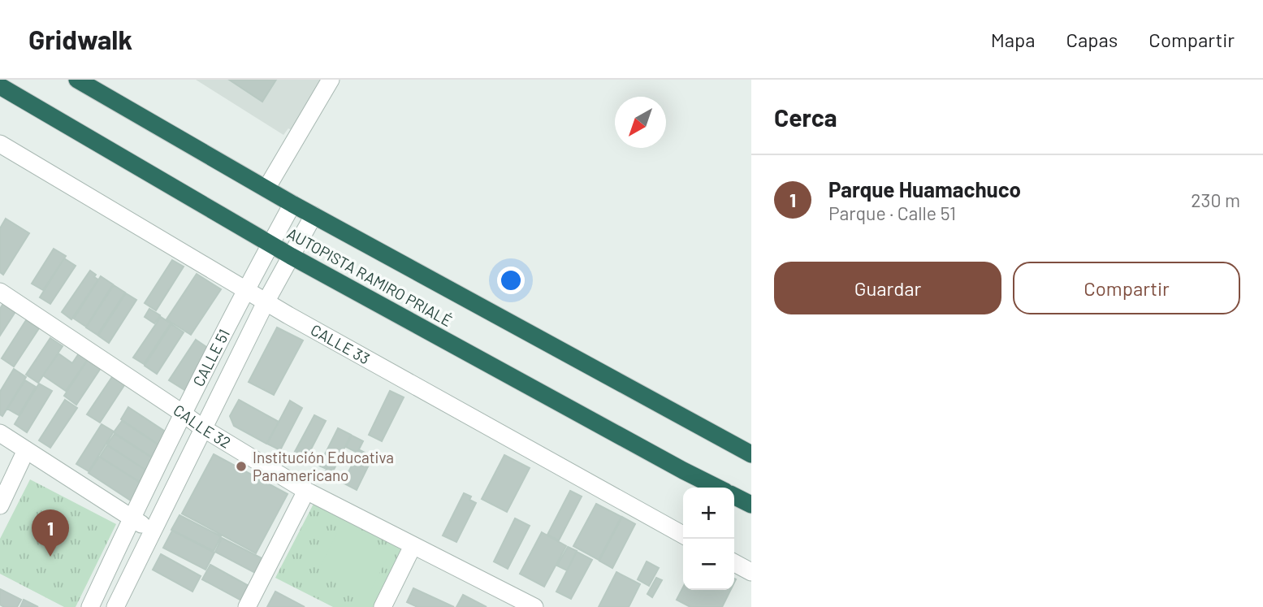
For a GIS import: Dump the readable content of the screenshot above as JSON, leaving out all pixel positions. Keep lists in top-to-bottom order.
{
  "streets": {
    "highway": ["AUTOPISTA RAMIRO PRIALÉ"],
    "street": ["CALLE 33", "CALLE 51", "CALLE 32"]
  },
  "crossings": [
    ["AUTOPISTA RAMIRO PRIALÉ", "CALLE 51"],
    ["CALLE 33", "CALLE 51"],
    ["CALLE 51", "CALLE 32"]
  ],
  "places": ["Institución Educativa Panamericano"],
  "north": "bottom left",
  "page": {
    "header": "Gridwalk",
    "nav": ["Mapa", "Capas", "Compartir"],
    "heading": "Cerca",
    "list": [
      {
        "mark": "1",
        "name": "Parque Huamachuco",
        "note": "Parque · Calle 51",
        "value": "230 m"
      }
    ],
    "buttons": ["Guardar", "Compartir"],
    "map_buttons": ["+", "−"],
    "pins": "1"
  }
}
